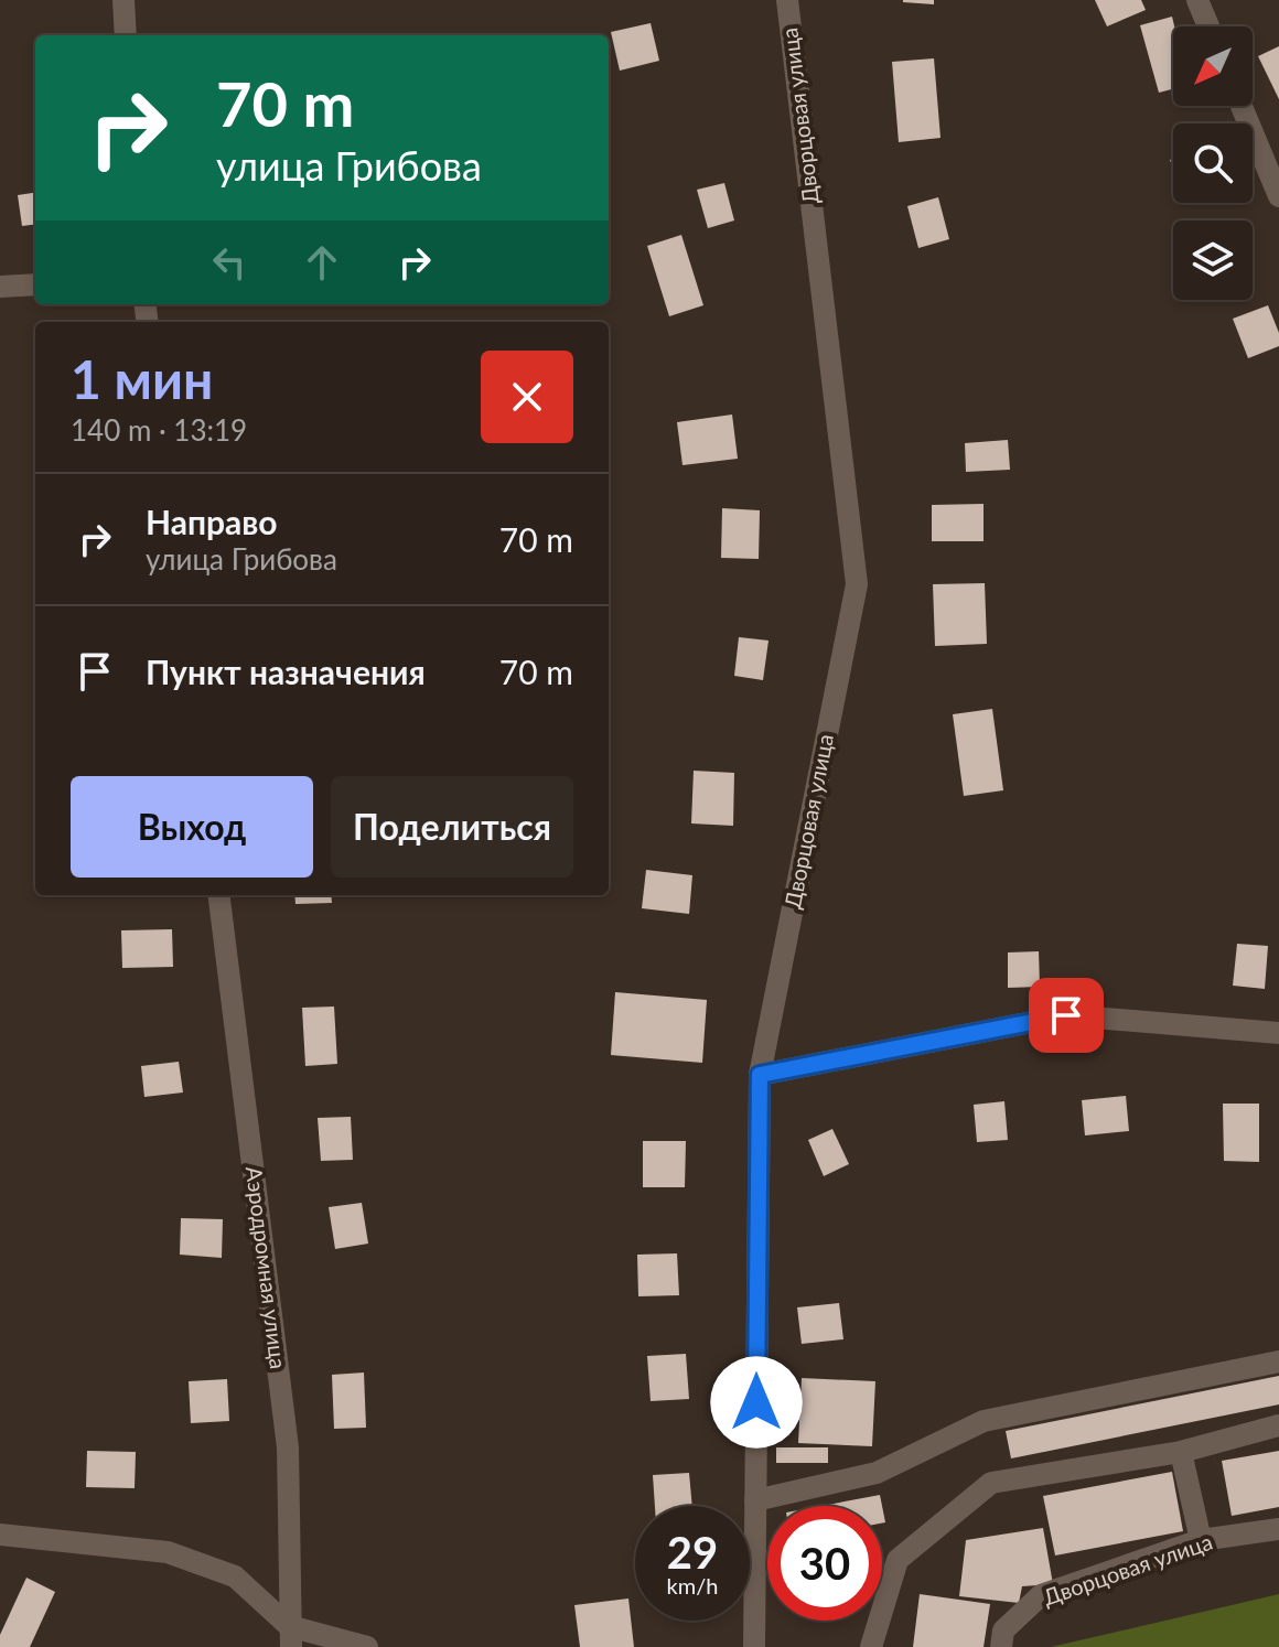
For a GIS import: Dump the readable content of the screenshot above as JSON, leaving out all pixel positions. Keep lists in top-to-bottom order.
{
  "streets": {
    "street": ["Дворцовая улица", "Аэродромная улица"]
  },
  "north": "bottom left",
  "page": {
    "turn": ["70 m", "улица Грибова"],
    "heading": ["1 мин", "140 m · 13:19"],
    "list": [
      {
        "name": "Направо",
        "note": "улица Грибова",
        "value": "70 m"
      },
      {
        "name": "Пункт назначения",
        "value": "70 m"
      }
    ],
    "buttons": ["Выход", "Поделиться"],
    "speed": "29 km/h",
    "limit": "30"
  }
}
